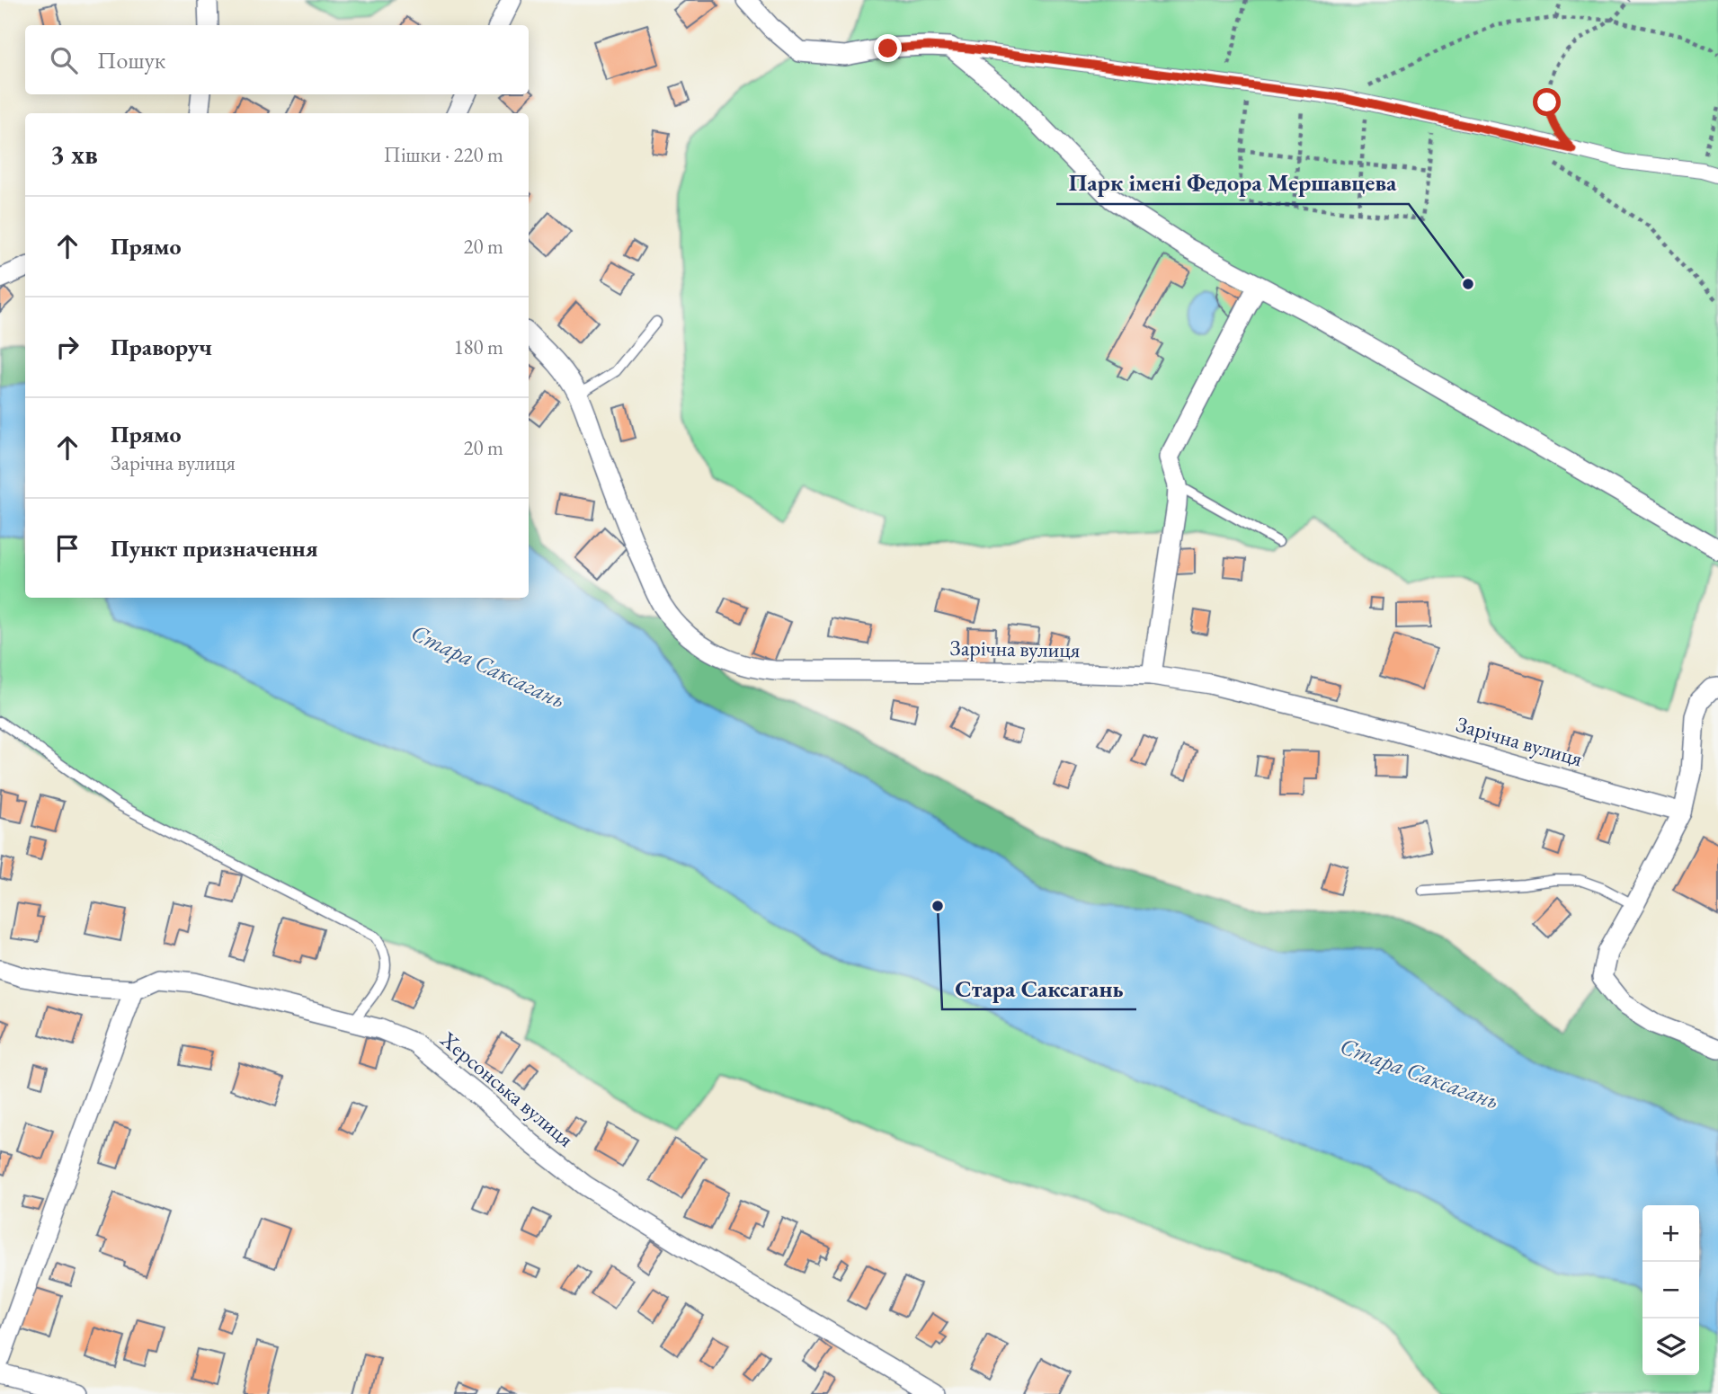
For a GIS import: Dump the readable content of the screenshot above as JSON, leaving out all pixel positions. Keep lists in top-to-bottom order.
{
  "streets": {
    "street": ["Зарічна вулиця", "Херсонська вулиця"]
  },
  "water": ["Стара Саксагань"],
  "places": ["Парк імені Федора Мершавцева", "Стара Саксагань"],
  "page": {
    "search": "Пошук",
    "heading": ["3 хв", "Пішки · 220 m"],
    "list": [
      ["Прямо", "20 m"],
      ["Праворуч", "180 m"],
      ["Прямо", "Зарічна вулиця", "20 m"],
      "Пункт призначення"
    ],
    "map_buttons": ["+", "−"]
  }
}
